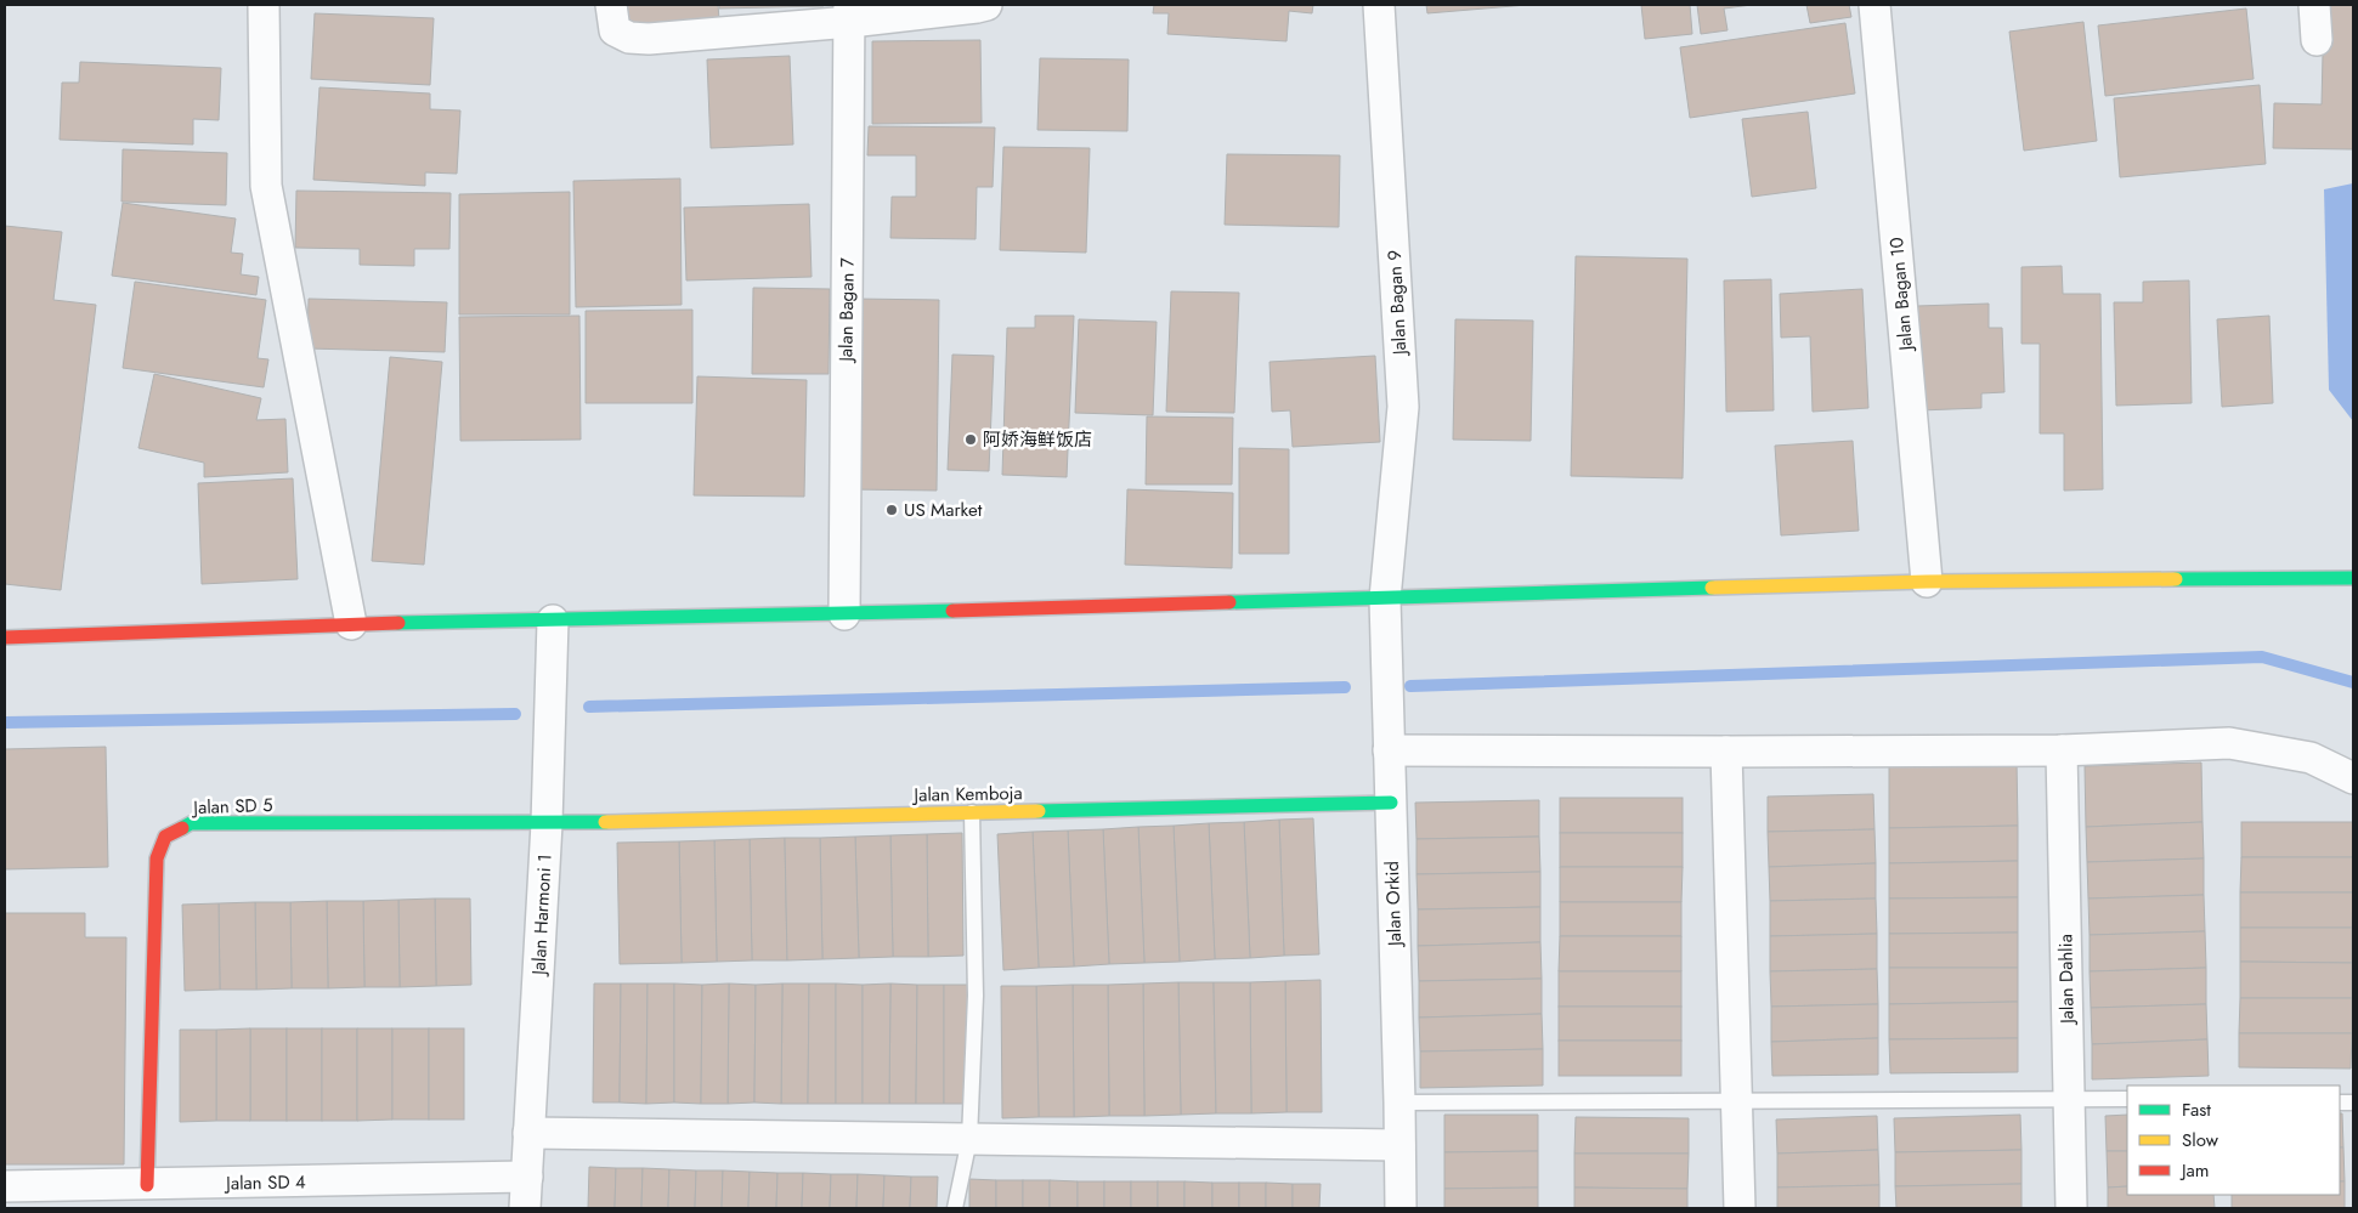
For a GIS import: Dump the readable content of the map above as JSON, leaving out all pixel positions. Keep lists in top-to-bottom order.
{
  "streets": {
    "street": [
      "Jalan Bagan 10",
      "Jalan Bagan 9",
      "Jalan Bagan 7",
      "Jalan Kemboja",
      "Jalan SD 5",
      "Jalan Orkid",
      "Jalan Harmoni 1",
      "Jalan Dahlia",
      "Jalan SD 4"
    ]
  },
  "crossings": [
    ["Jalan Bagan 9", "Jalan Orkid"],
    ["Jalan Kemboja", "Jalan SD 5"],
    ["Jalan Kemboja", "Jalan Orkid"],
    ["Jalan Kemboja", "Jalan Harmoni 1"],
    ["Jalan SD 5", "Jalan Harmoni 1"],
    ["Jalan SD 5", "Jalan SD 4"],
    ["Jalan Harmoni 1", "Jalan SD 4"]
  ],
  "places": ["阿娇海鲜饭店", "US Market"],
  "legend": ["Fast", "Slow", "Jam"]
}
